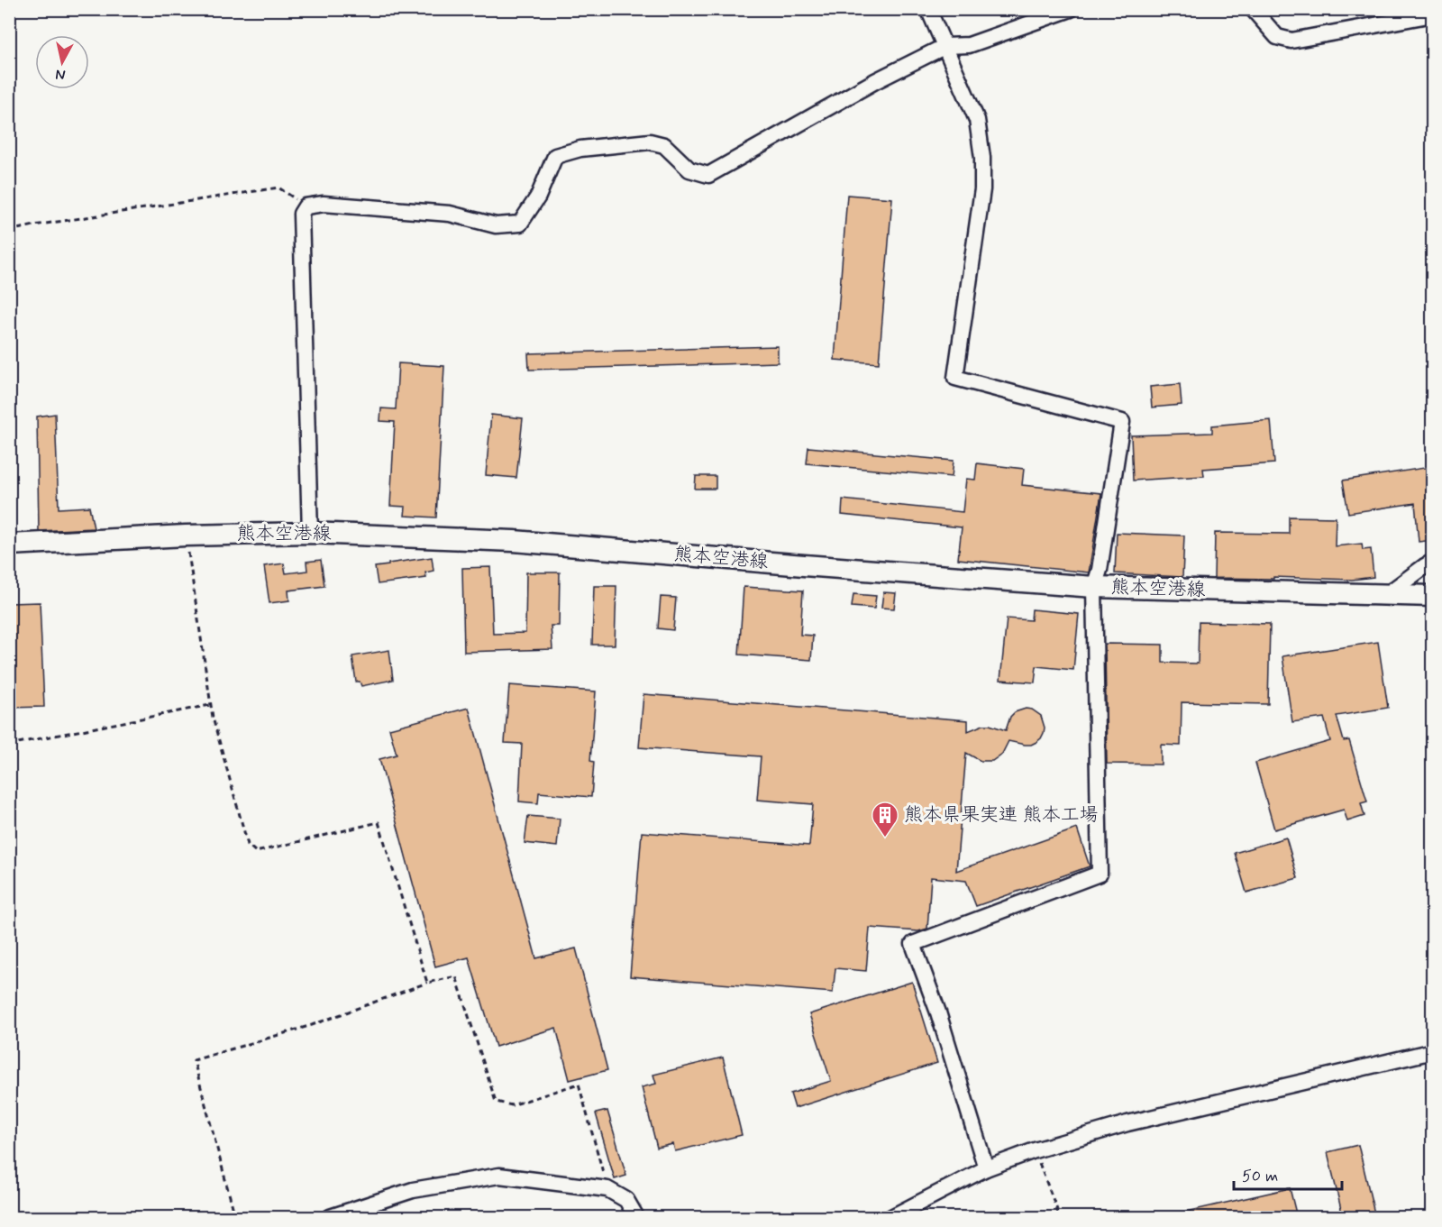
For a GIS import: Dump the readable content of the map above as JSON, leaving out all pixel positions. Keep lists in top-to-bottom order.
{
  "streets": {
    "main road": ["熊本空港線"]
  },
  "places": {
    "building": ["熊本県果実連 熊本工場"]
  },
  "scale_bar": "50 m",
  "north": "bottom"
}
